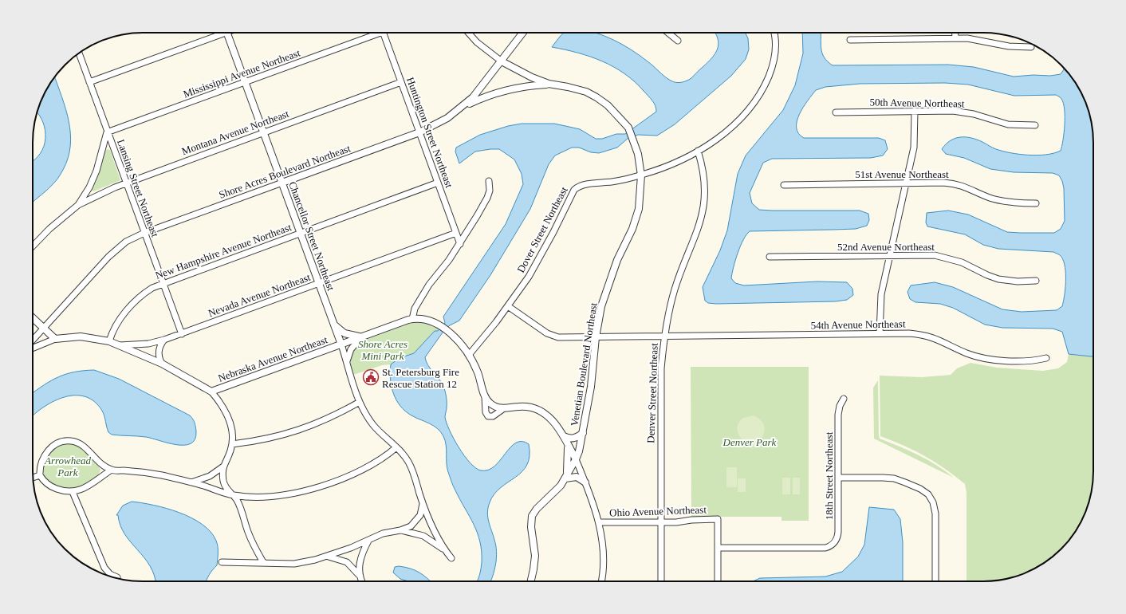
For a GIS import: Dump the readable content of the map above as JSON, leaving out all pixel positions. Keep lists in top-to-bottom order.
{
  "streets": {
    "street": [
      "Mississippi Avenue Northeast",
      "50th Avenue Northeast",
      "Montana Avenue Northeast",
      "Huntington Street Northeast",
      "Shore Acres Boulevard Northeast",
      "51st Avenue Northeast",
      "Lansing Street Northeast",
      "Dover Street Northeast",
      "Chancellor Street Northeast",
      "52nd Avenue Northeast",
      "New Hampshire Avenue Northeast",
      "Nevada Avenue Northeast",
      "54th Avenue Northeast",
      "Nebraska Avenue Northeast",
      "Venetian Boulevard Northeast",
      "Denver Street Northeast",
      "18th Street Northeast",
      "Ohio Avenue Northeast"
    ]
  },
  "crossings": [
    ["Mississippi Avenue Northeast", "Montana Avenue Northeast"],
    ["Mississippi Avenue Northeast", "Lansing Street Northeast"],
    ["Mississippi Avenue Northeast", "Chancellor Street Northeast"],
    ["Montana Avenue Northeast", "Huntington Street Northeast"],
    ["Montana Avenue Northeast", "Lansing Street Northeast"],
    ["Montana Avenue Northeast", "Chancellor Street Northeast"],
    ["Huntington Street Northeast", "Shore Acres Boulevard Northeast"],
    ["Huntington Street Northeast", "New Hampshire Avenue Northeast"],
    ["Huntington Street Northeast", "Nevada Avenue Northeast"],
    ["Shore Acres Boulevard Northeast", "Lansing Street Northeast"],
    ["Shore Acres Boulevard Northeast", "Chancellor Street Northeast"],
    ["Shore Acres Boulevard Northeast", "Venetian Boulevard Northeast"],
    ["Lansing Street Northeast", "New Hampshire Avenue Northeast"],
    ["Lansing Street Northeast", "Nevada Avenue Northeast"],
    ["Dover Street Northeast", "54th Avenue Northeast"],
    ["Dover Street Northeast", "Venetian Boulevard Northeast"],
    ["Dover Street Northeast", "Denver Street Northeast"],
    ["Chancellor Street Northeast", "New Hampshire Avenue Northeast"],
    ["Chancellor Street Northeast", "Nevada Avenue Northeast"],
    ["Chancellor Street Northeast", "Nebraska Avenue Northeast"],
    ["54th Avenue Northeast", "Venetian Boulevard Northeast"],
    ["54th Avenue Northeast", "Denver Street Northeast"],
    ["Denver Street Northeast", "Ohio Avenue Northeast"],
    ["18th Street Northeast", "Ohio Avenue Northeast"]
  ],
  "parks": ["Shore Acres Mini Park", "Denver Park", "Arrowhead Park"],
  "places": {
    "public building": ["St. Petersburg Fire Rescue Station 12"]
  }
}
